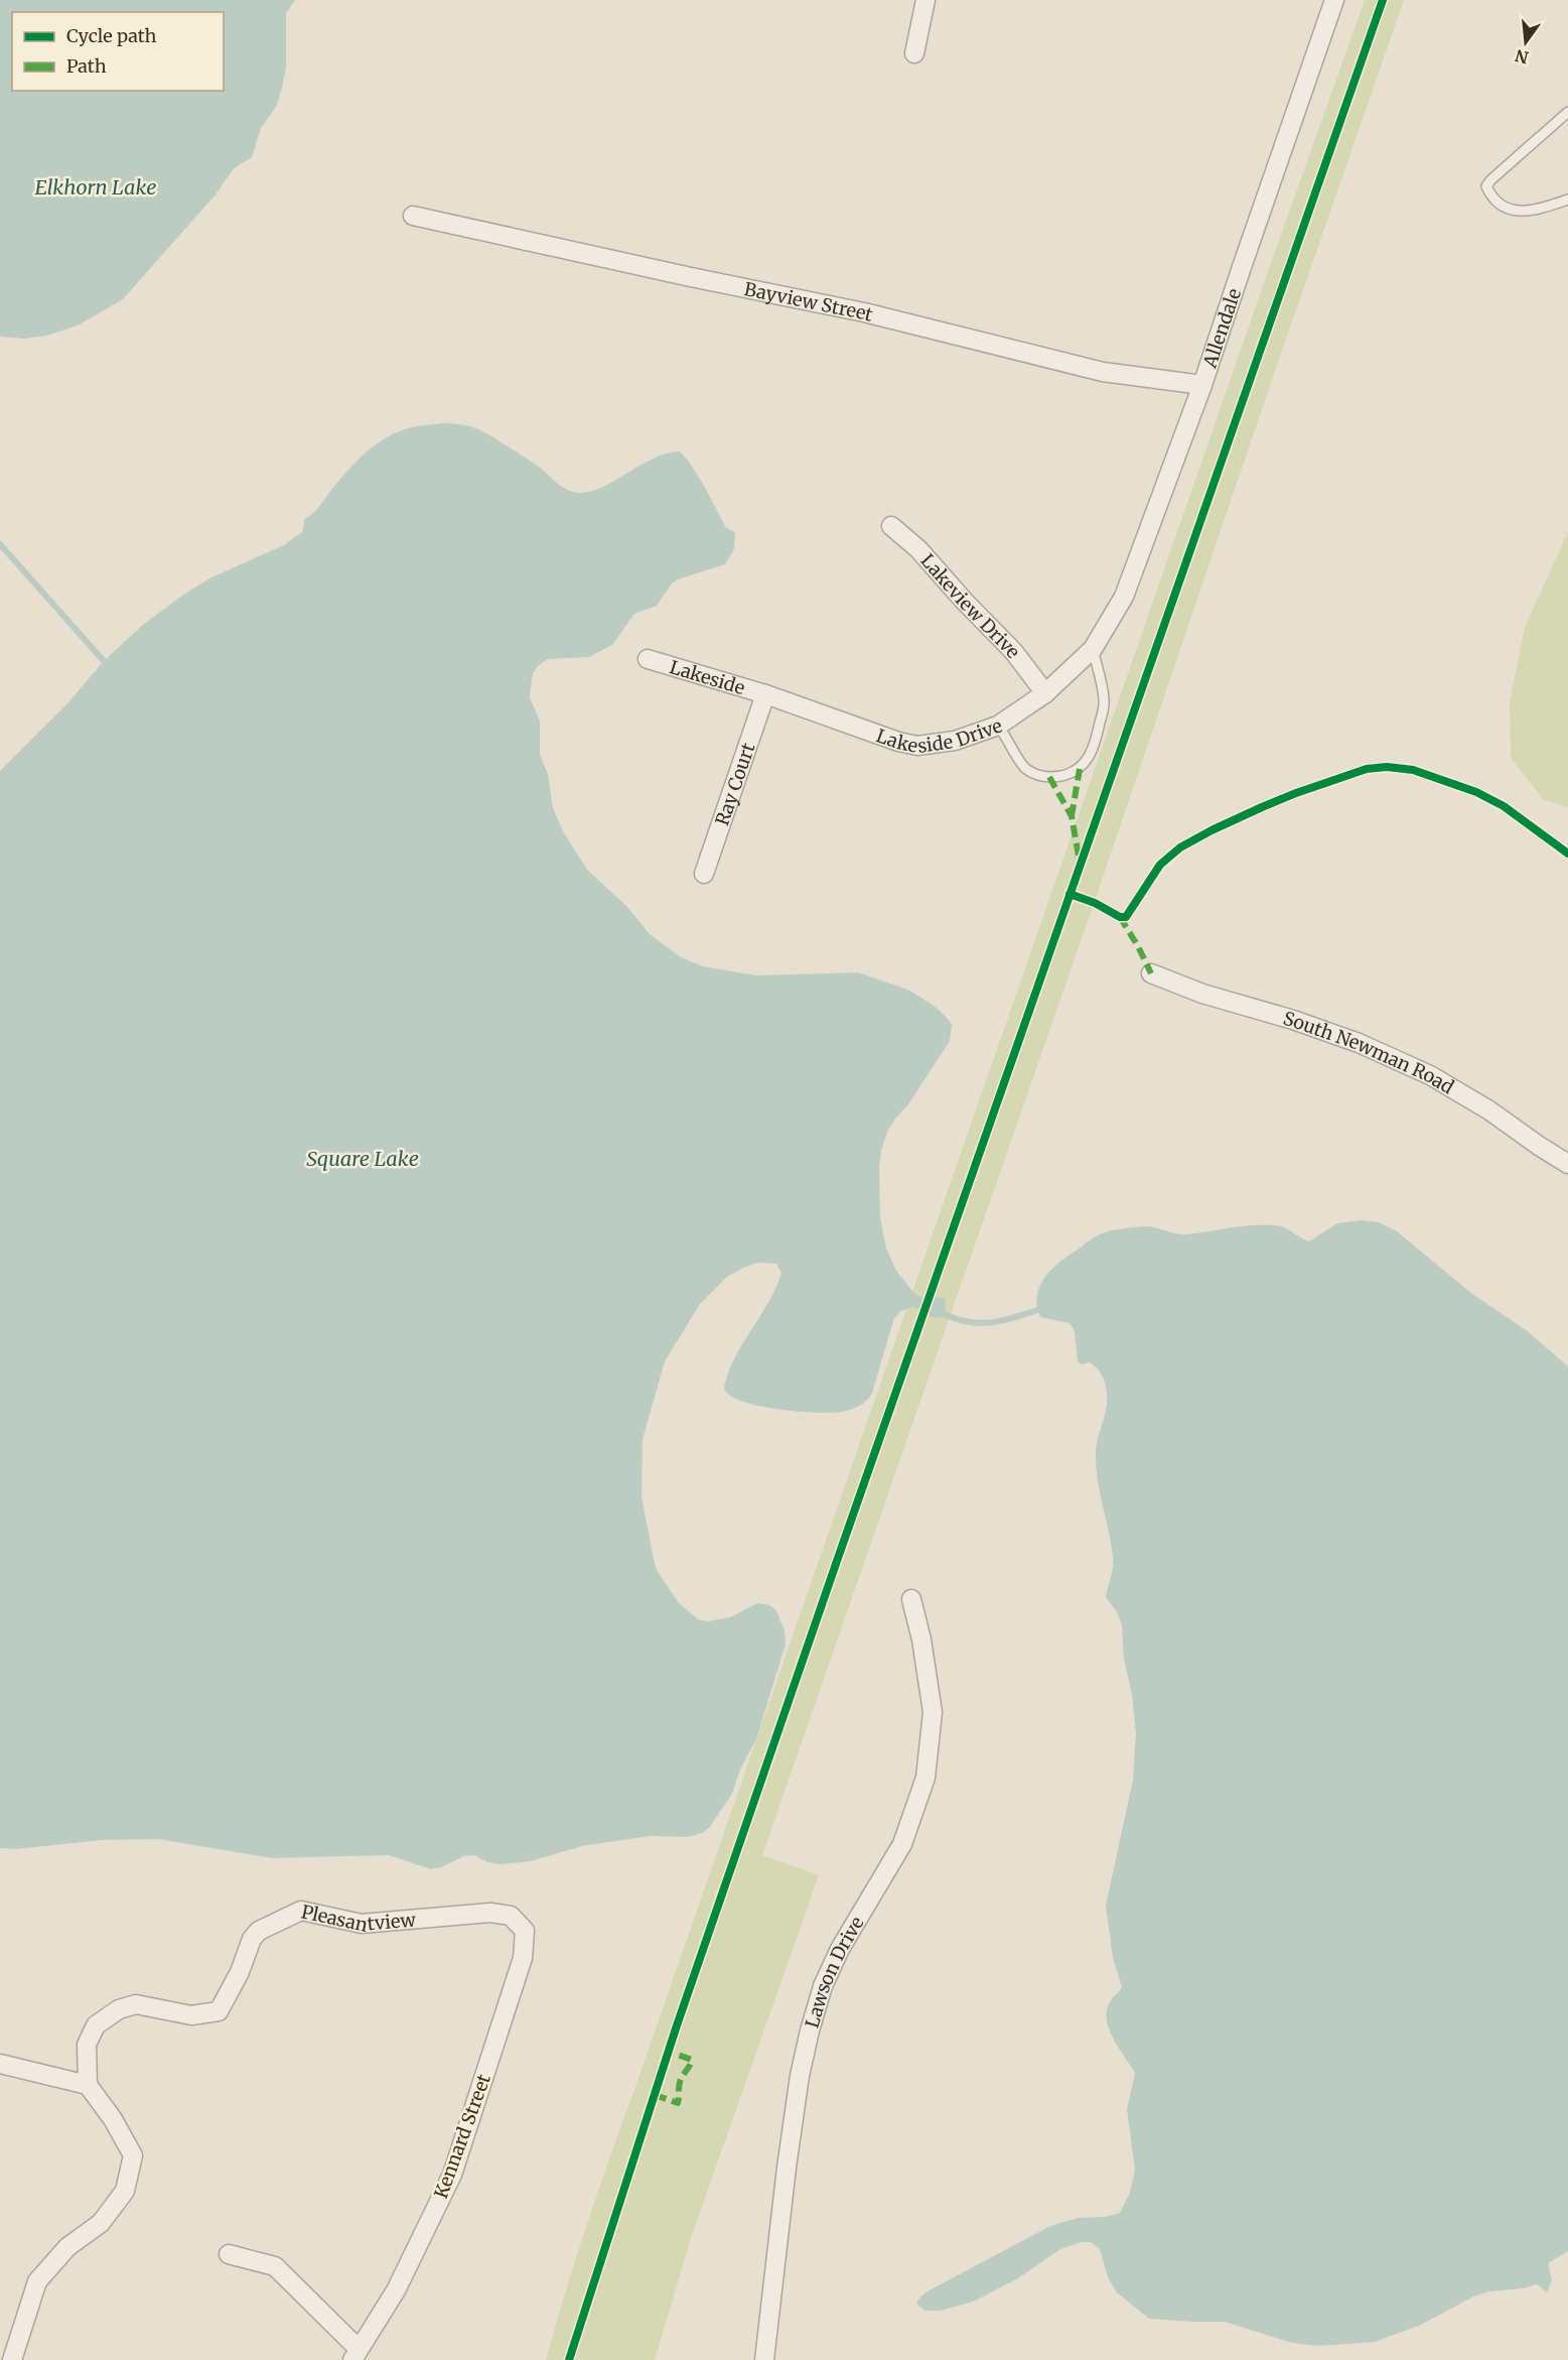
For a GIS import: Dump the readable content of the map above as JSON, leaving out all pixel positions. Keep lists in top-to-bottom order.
{
  "streets": {
    "street": [
      "Bayview Street",
      "Allendale",
      "Lakeview Drive",
      "Lakeside",
      "Lakeside Drive",
      "Ray Court",
      "South Newman Road",
      "Pleasantview",
      "Lawson Drive",
      "Kennard Street"
    ]
  },
  "crossings": [
    ["Bayview Street", "Allendale"],
    ["Allendale", "Lakeside Drive"],
    ["Lakeview Drive", "Lakeside Drive"],
    ["Lakeside", "Lakeside Drive"],
    ["Lakeside", "Ray Court"],
    ["Lakeside Drive", "Ray Court"],
    ["Pleasantview", "Kennard Street"]
  ],
  "water": ["Elkhorn Lake", "Square Lake"],
  "legend": ["Cycle path", "Path"],
  "north": "bottom"
}
